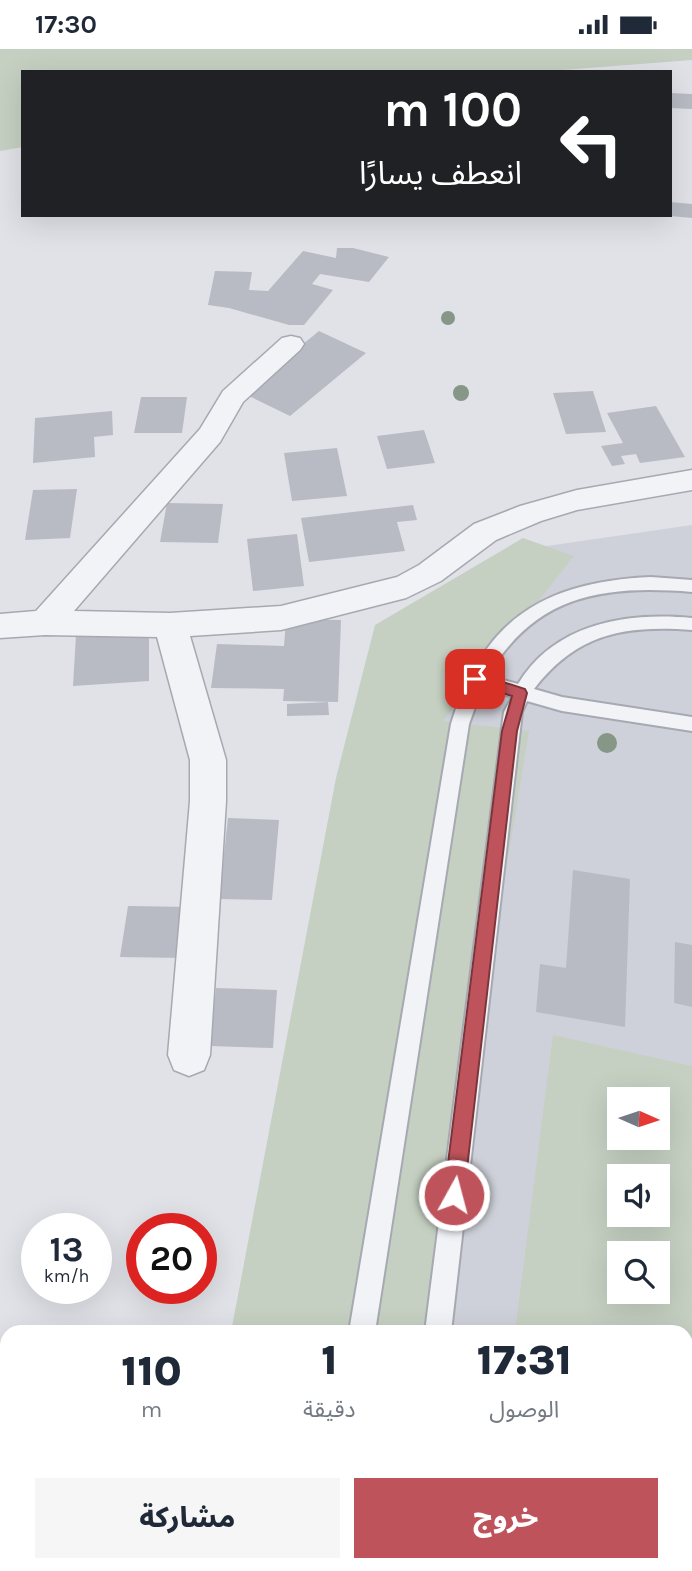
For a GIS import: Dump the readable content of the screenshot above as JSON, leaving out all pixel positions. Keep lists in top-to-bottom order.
{
  "north": "right",
  "page": {
    "status": "17:30",
    "turn": ["100 m", "انعطف يسارًا"],
    "speed": "13 km/h",
    "limit": "20",
    "eta": [
      "17:31",
      "الوصول",
      "1",
      "دقيقة",
      "110",
      "m"
    ],
    "buttons": ["خروج", "مشاركة"]
  }
}
